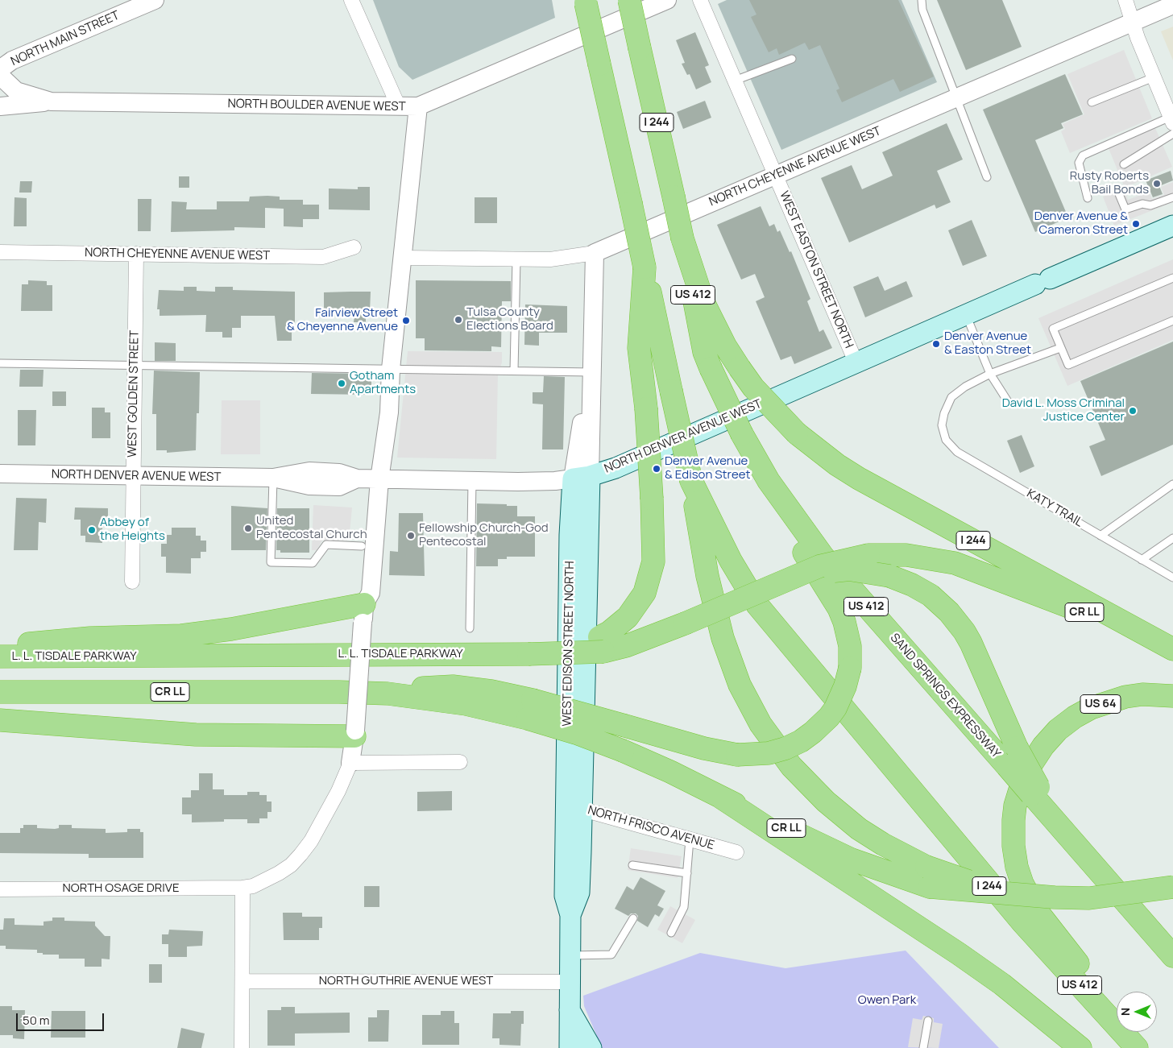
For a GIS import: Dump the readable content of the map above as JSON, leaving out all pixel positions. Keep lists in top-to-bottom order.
{
  "streets": {
    "highway": [
      "I 244",
      "US 412",
      "CR LL",
      "L. L. TISDALE PARKWAY",
      "SAND SPRINGS EXPRESSWAY",
      "US 64"
    ],
    "main road": ["NORTH DENVER AVENUE WEST", "WEST EDISON STREET NORTH"],
    "street": [
      "NORTH MAIN STREET",
      "NORTH BOULDER AVENUE WEST",
      "NORTH CHEYENNE AVENUE WEST",
      "WEST EASTON STREET NORTH",
      "WEST GOLDEN STREET",
      "NORTH FRISCO AVENUE",
      "NORTH OSAGE DRIVE",
      "NORTH GUTHRIE AVENUE WEST"
    ],
    "lane": ["KATY TRAIL"]
  },
  "crossings": [
    ["I 244", "CR LL"],
    ["I 244", "SAND SPRINGS EXPRESSWAY"],
    ["NORTH CHEYENNE AVENUE WEST", "WEST EASTON STREET NORTH"],
    ["NORTH CHEYENNE AVENUE WEST", "WEST GOLDEN STREET"],
    ["NORTH CHEYENNE AVENUE WEST", "WEST EDISON STREET NORTH"],
    ["WEST EASTON STREET NORTH", "NORTH DENVER AVENUE WEST"],
    ["WEST GOLDEN STREET", "NORTH DENVER AVENUE WEST"],
    ["NORTH DENVER AVENUE WEST", "WEST EDISON STREET NORTH"],
    ["CR LL", "L. L. TISDALE PARKWAY"],
    ["WEST EDISON STREET NORTH", "NORTH FRISCO AVENUE"],
    ["WEST EDISON STREET NORTH", "NORTH GUTHRIE AVENUE WEST"]
  ],
  "parks": ["Owen Park"],
  "places": [
    "Rusty Roberts Bail Bonds",
    "Denver Avenue & Cameron Street",
    "Tulsa County Elections Board",
    "Fairview Street & Cheyenne Avenue",
    "Denver Avenue & Easton Street",
    "Gotham Apartments",
    "David L. Moss Criminal Justice Center",
    "Denver Avenue & Edison Street",
    "United Pentecostal Church",
    "Abbey of the Heights",
    "Fellowship Church-God Pentecostal"
  ],
  "scale_bar": "50 m",
  "north": "left"
}
